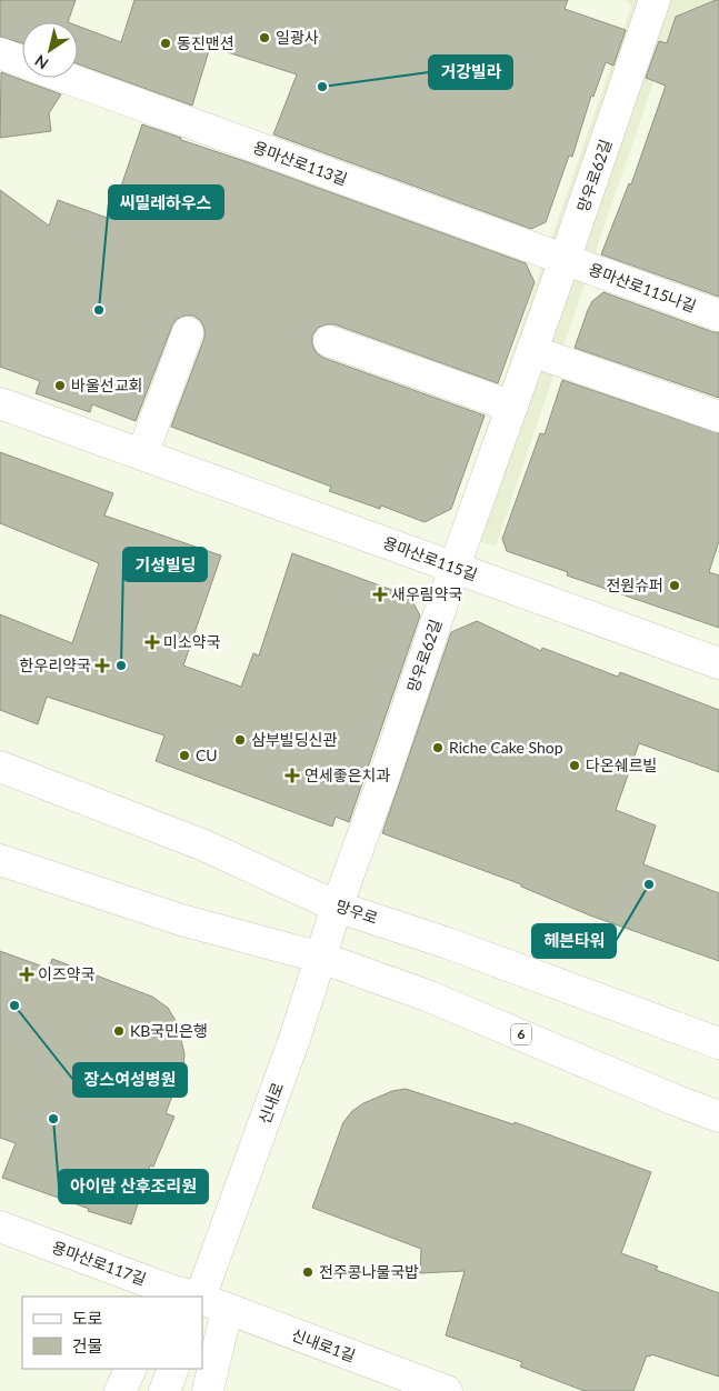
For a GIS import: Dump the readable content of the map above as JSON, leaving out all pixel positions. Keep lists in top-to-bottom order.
{
  "streets": {
    "street": [
      "용마산로113길",
      "망우로62길",
      "용마산로115나길",
      "용마산로115길",
      "망우로",
      "6",
      "신내로",
      "용마산로117길",
      "신내로1길"
    ]
  },
  "crossings": [
    ["용마산로113길", "망우로62길"],
    ["용마산로113길", "용마산로115나길"],
    ["망우로62길", "용마산로115나길"],
    ["망우로62길", "용마산로115길"],
    ["망우로62길", "망우로"],
    ["망우로62길", "신내로"],
    ["망우로", "신내로"],
    ["6", "신내로"]
  ],
  "places": {
    "other": [
      "일광사",
      "동진맨션",
      "거강빌라",
      "씨밀레하우스",
      "바울선교회",
      "전원슈퍼",
      "기성빌딩",
      "삼부빌딩신관",
      "Riche Cake Shop",
      "CU",
      "다온쉐르빌",
      "헤븐타워",
      "장스여성병원",
      "KB국민은행",
      "아이맘 산후조리원",
      "전주콩나물국밥"
    ],
    "health": [
      "새우림약국",
      "미소약국",
      "한우리약국",
      "연세좋은치과",
      "이즈약국"
    ]
  },
  "legend": ["도로", "건물"],
  "north": "bottom left"
}
